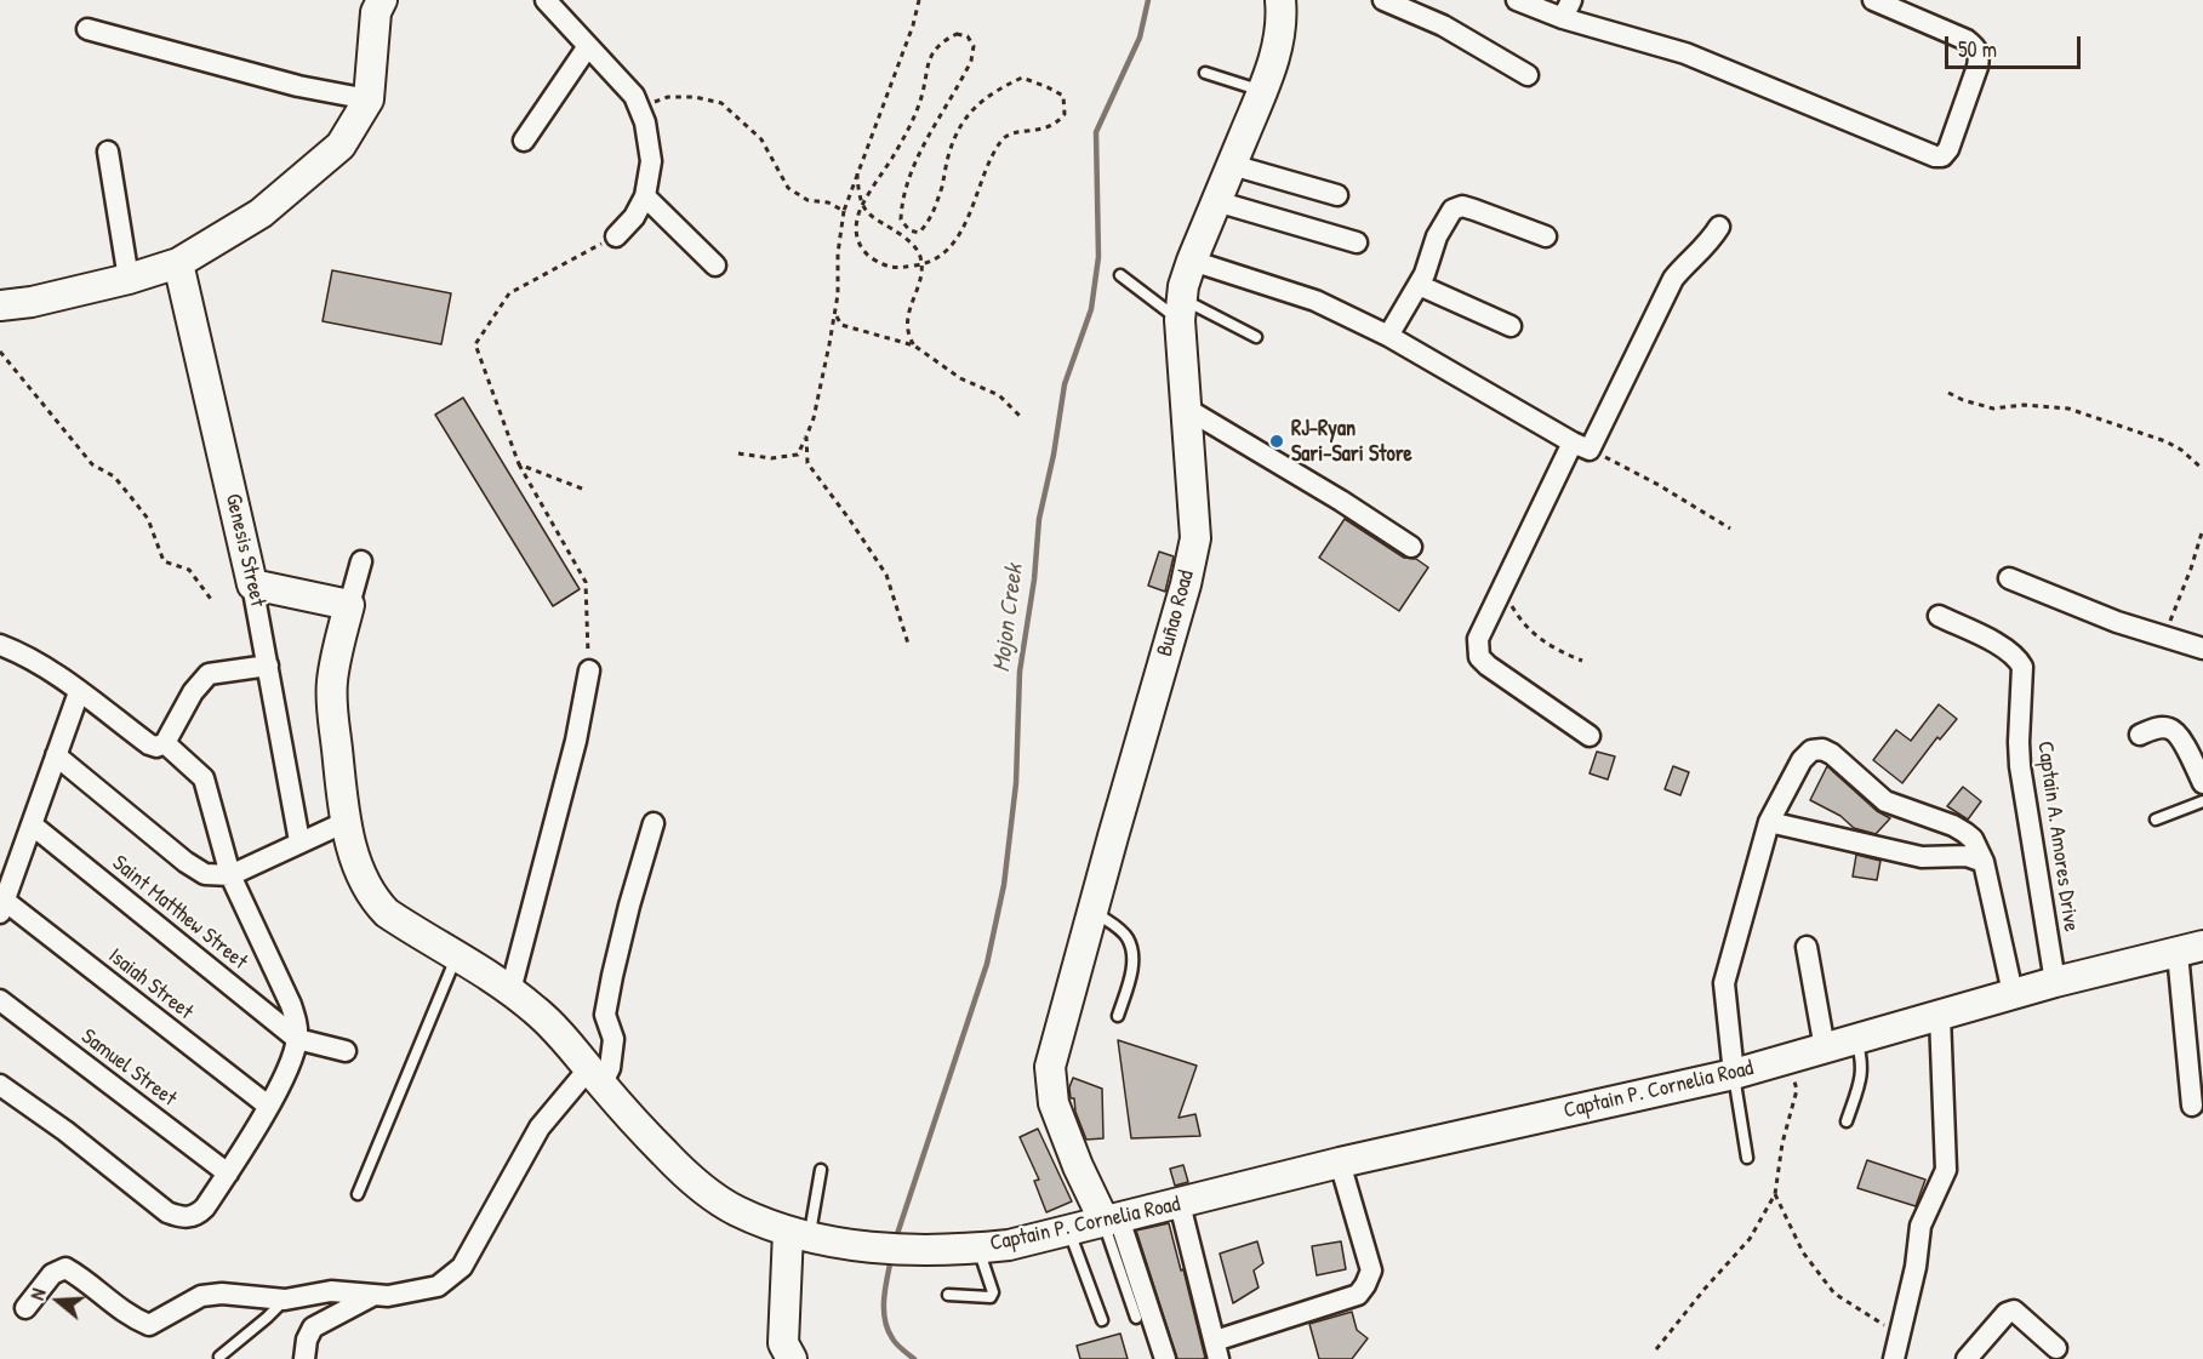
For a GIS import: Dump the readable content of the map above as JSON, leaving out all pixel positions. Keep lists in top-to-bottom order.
{
  "streets": {
    "street": [
      "Genesis Street",
      "Buñao Road",
      "Captain A. Amores Drive",
      "Saint Matthew Street",
      "Isaiah Street",
      "Samuel Street",
      "Captain P. Cornelia Road"
    ]
  },
  "crossings": [
    ["Buñao Road", "Captain P. Cornelia Road"],
    ["Captain A. Amores Drive", "Captain P. Cornelia Road"]
  ],
  "water": ["Mojon Creek"],
  "places": ["RJ-Ryan Sari-Sari Store"],
  "scale_bar": "50 m",
  "north": "left"
}
